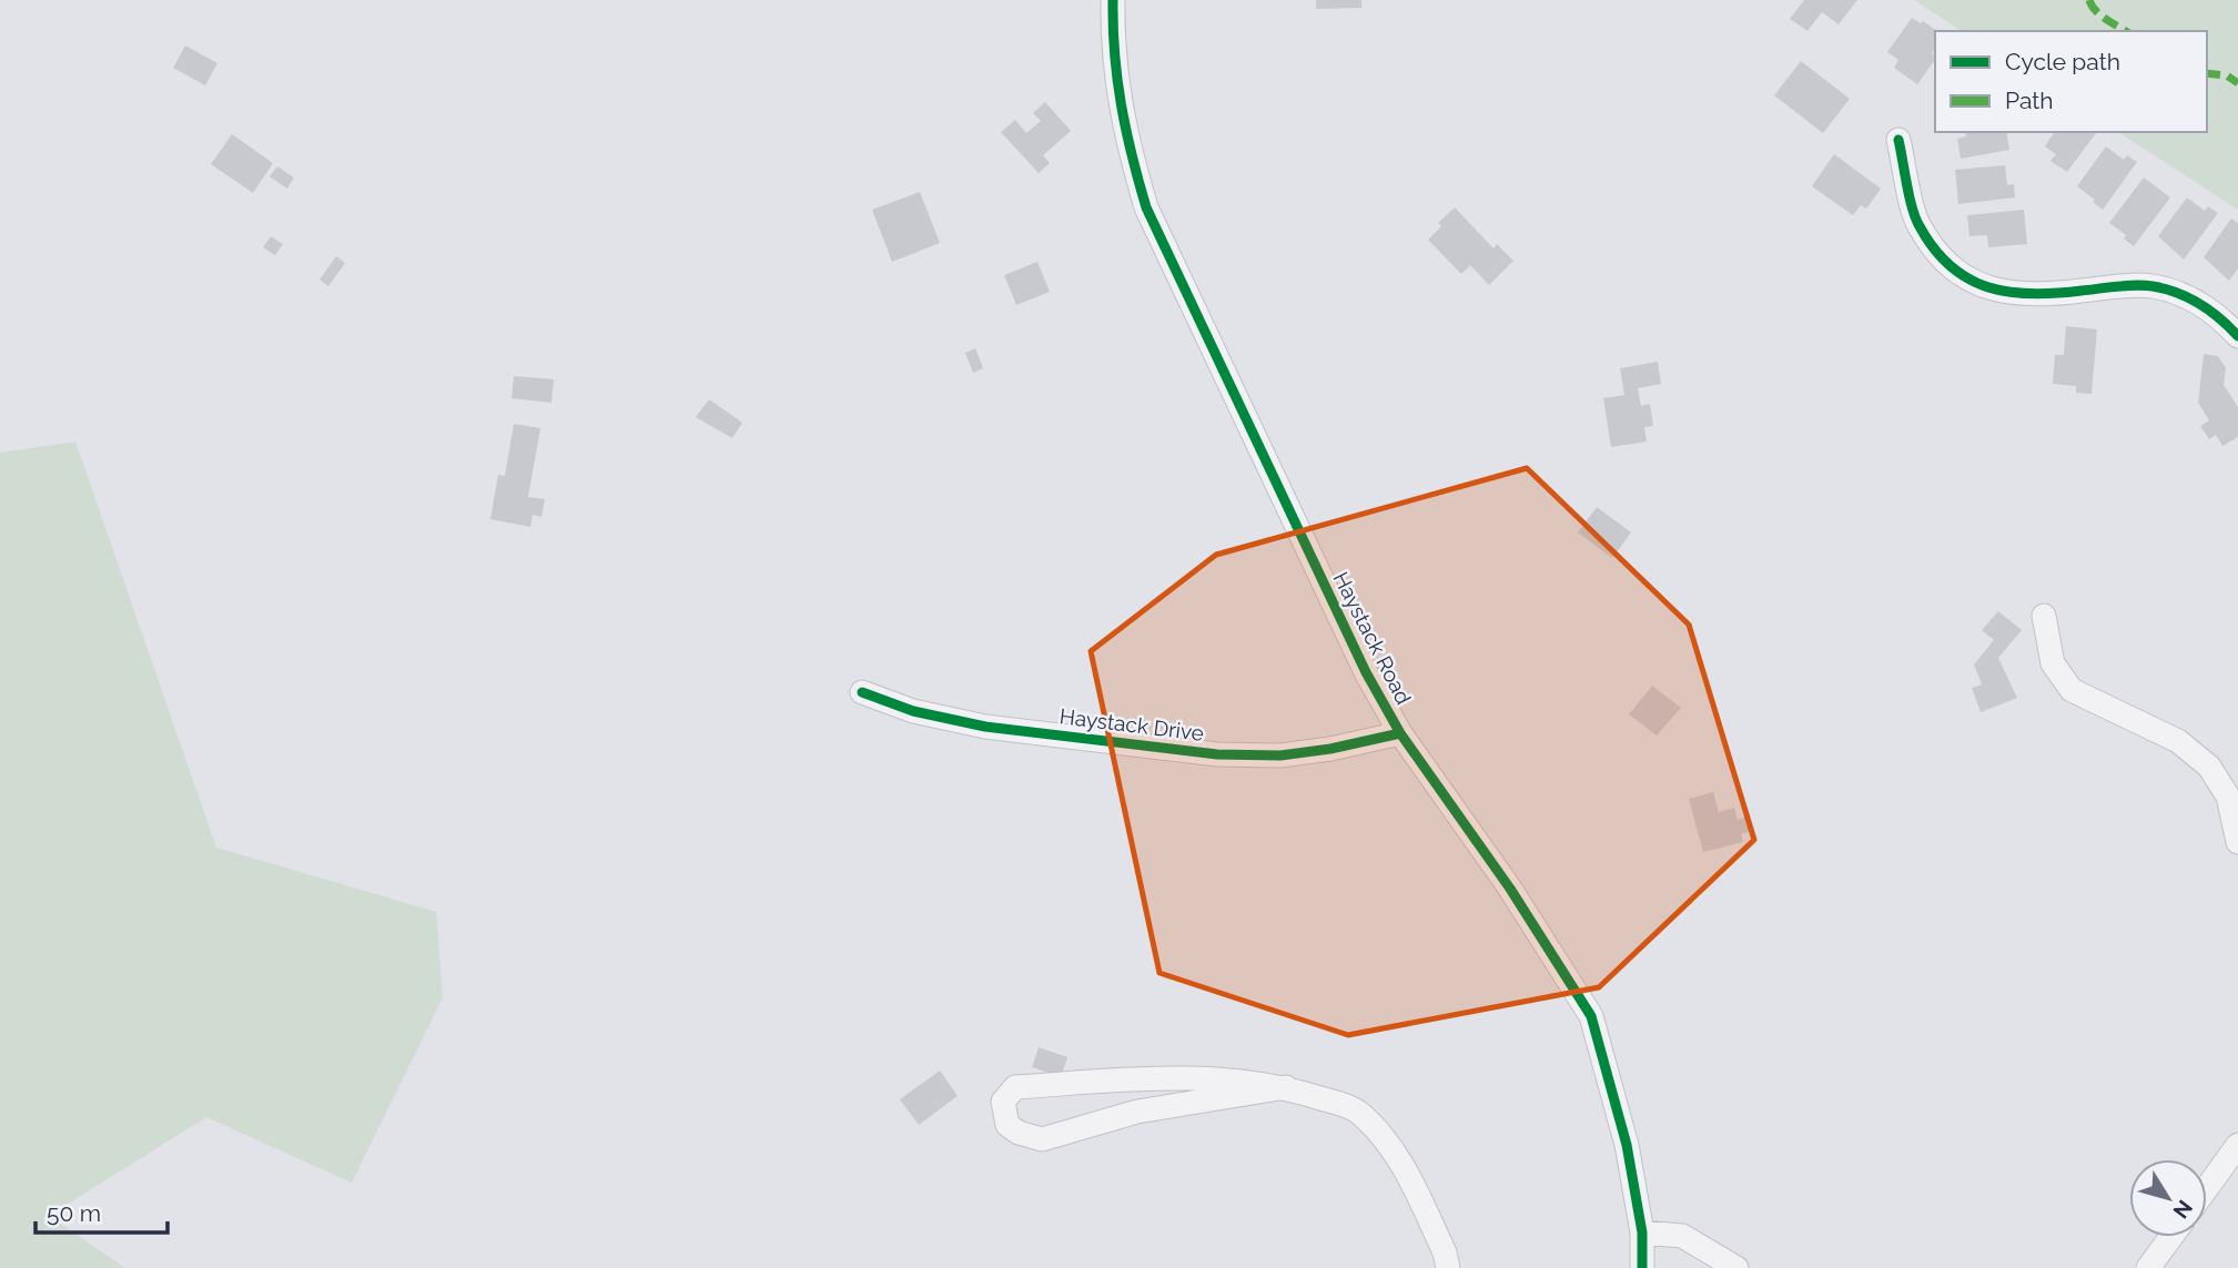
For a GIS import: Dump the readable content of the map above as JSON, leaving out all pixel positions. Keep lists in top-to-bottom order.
{
  "streets": {
    "street": ["Haystack Road", "Haystack Drive"]
  },
  "crossings": [
    ["Haystack Road", "Haystack Drive"]
  ],
  "legend": ["Cycle path", "Path"],
  "scale_bar": "50 m",
  "north": "bottom right"
}
